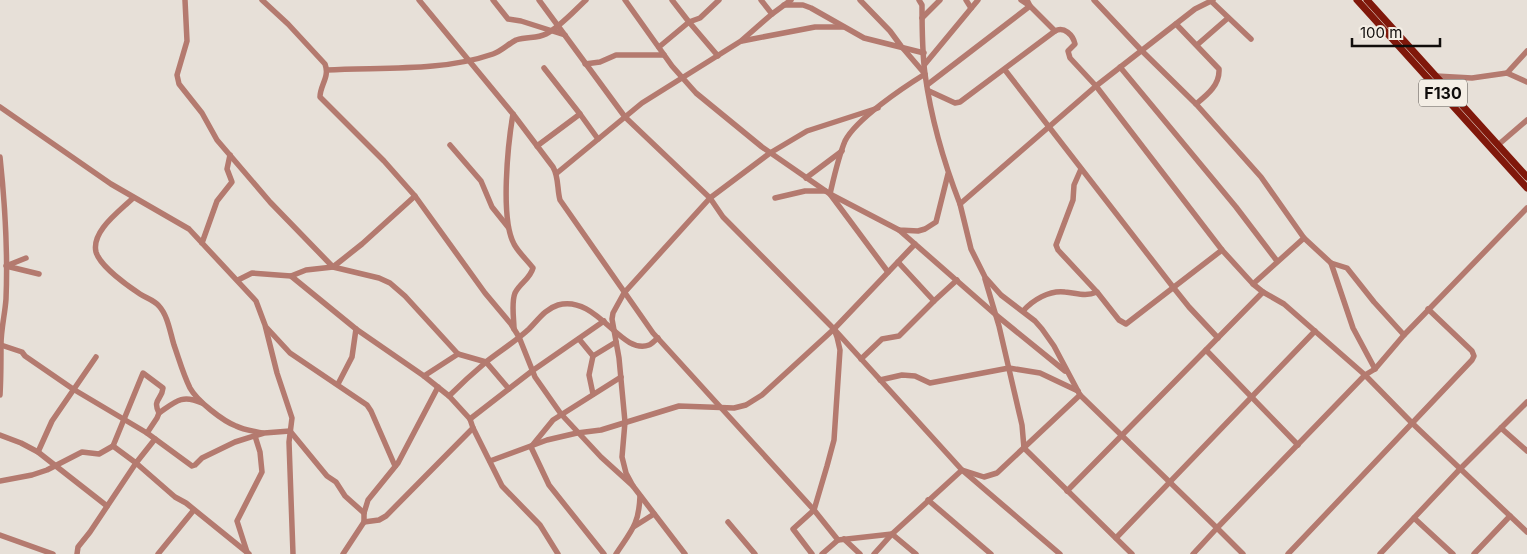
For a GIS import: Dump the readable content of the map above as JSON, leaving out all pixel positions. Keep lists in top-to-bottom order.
{
  "streets": {
    "main road": ["F130"]
  },
  "scale_bar": "100 m"
}
